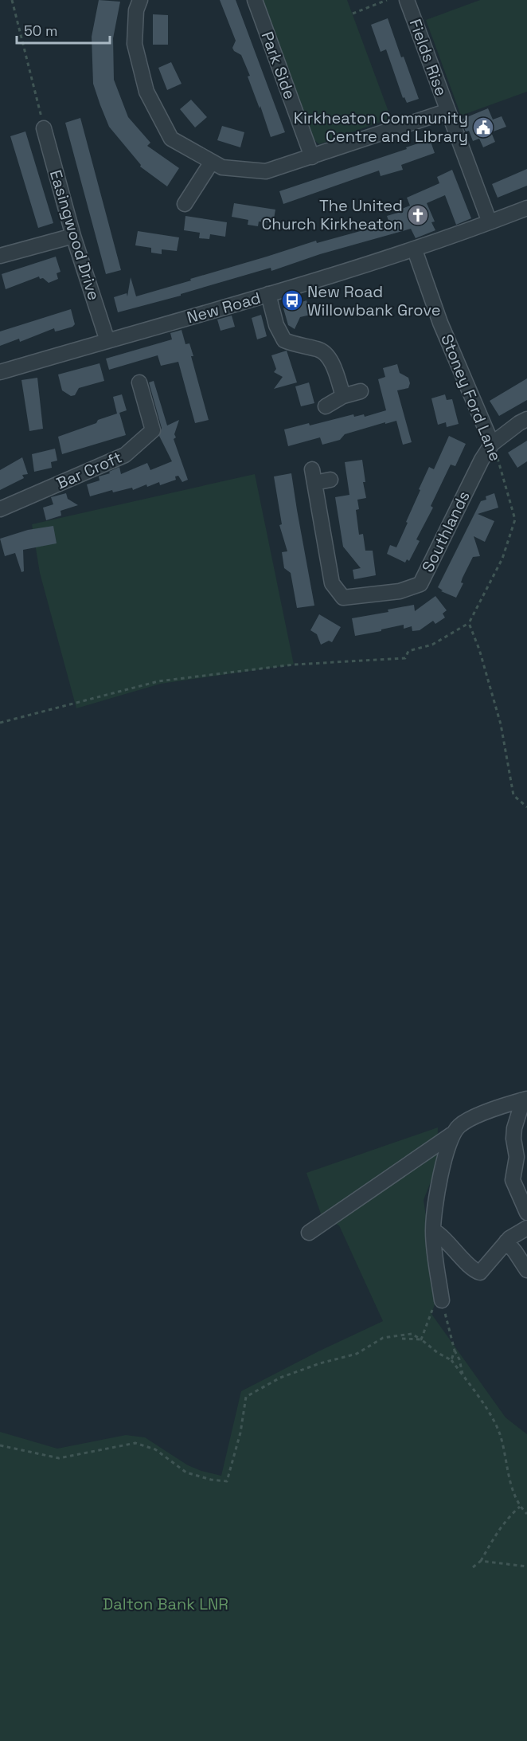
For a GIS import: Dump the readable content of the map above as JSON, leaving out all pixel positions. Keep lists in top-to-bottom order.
{
  "streets": {
    "street": [
      "Fields Rise",
      "Park Side",
      "Easingwood Drive",
      "New Road",
      "Stoney Ford Lane",
      "Bar Croft",
      "Southlands"
    ]
  },
  "crossings": [
    ["Fields Rise", "New Road"],
    ["Easingwood Drive", "New Road"],
    ["New Road", "Stoney Ford Lane"],
    ["Stoney Ford Lane", "Southlands"]
  ],
  "parks": ["Dalton Bank LNR"],
  "places": {
    "public building": ["Kirkheaton Community Centre and Library"],
    "church": ["The United Church Kirkheaton"],
    "bus stop": ["New Road Willowbank Grove"]
  },
  "scale_bar": "50 m"
}
